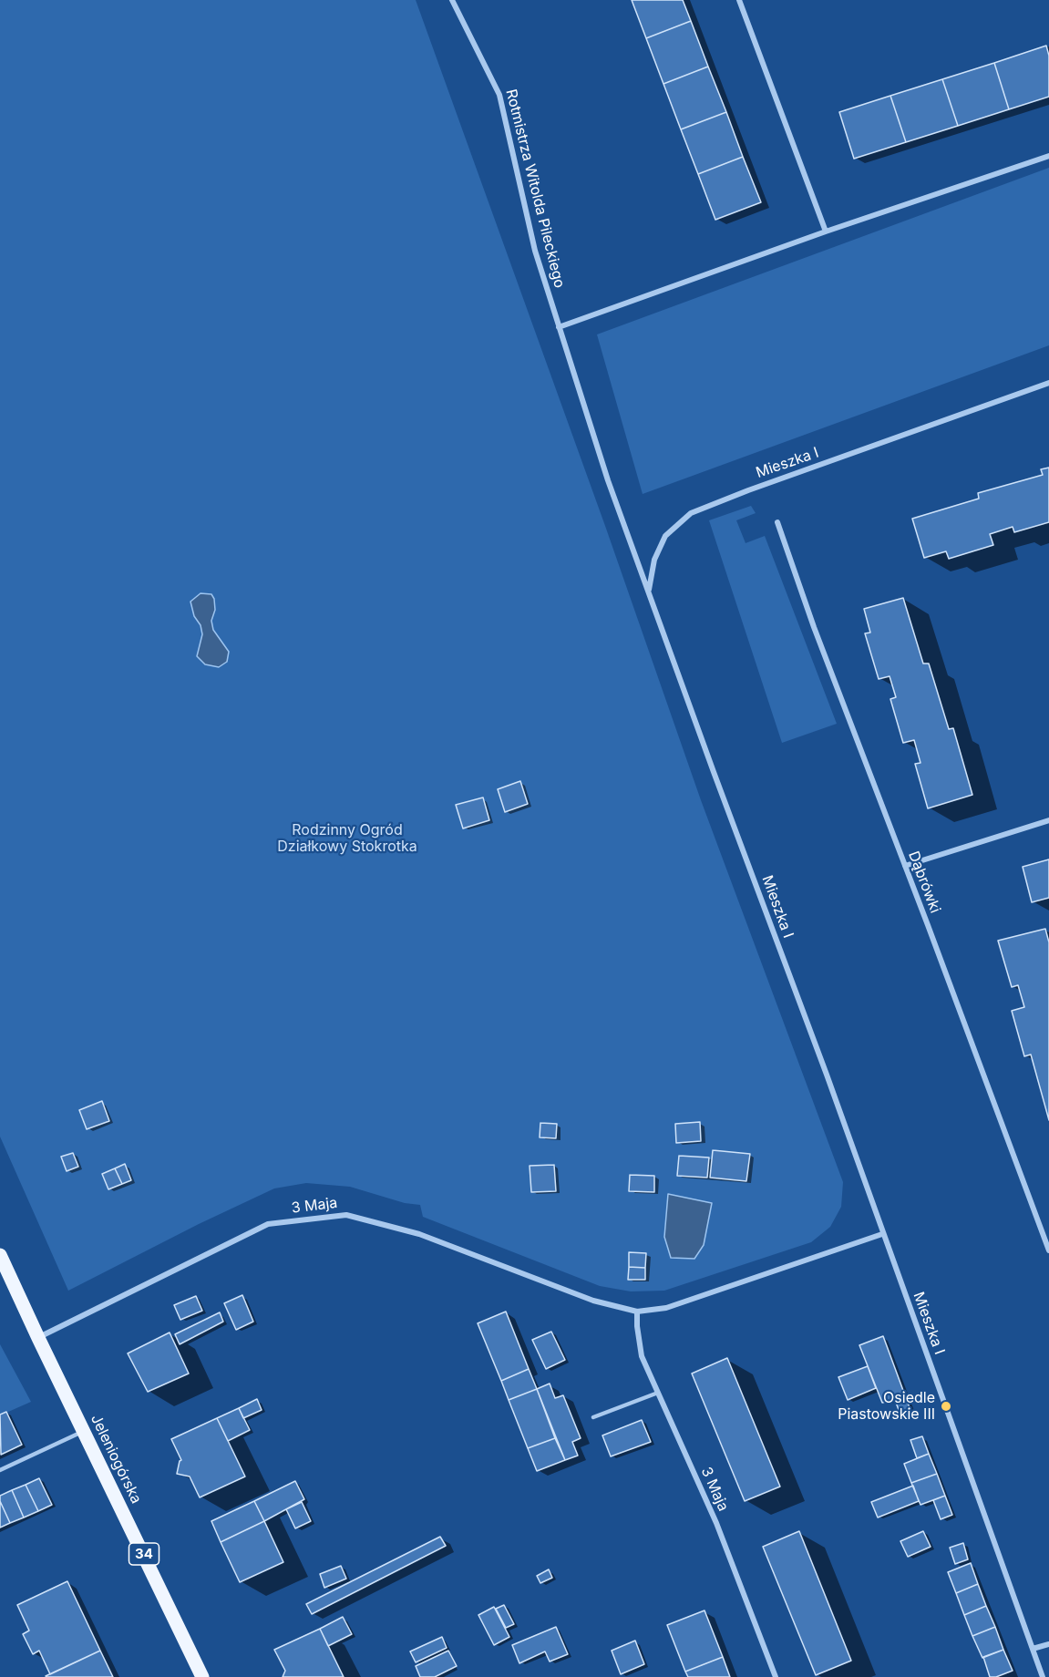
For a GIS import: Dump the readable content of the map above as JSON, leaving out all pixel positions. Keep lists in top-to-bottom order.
{
  "streets": {
    "main road": ["Jeleniogórska", "34"],
    "street": [
      "Rotmistrza Witolda Pileckiego",
      "Mieszka I",
      "Dąbrówki",
      "3 Maja"
    ]
  },
  "crossings": [
    ["Rotmistrza Witolda Pileckiego", "Mieszka I"],
    ["Mieszka I", "3 Maja"],
    ["3 Maja", "Jeleniogórska"]
  ],
  "parks": ["Rodzinny Ogród Działkowy Stokrotka"],
  "places": ["Osiedle Piastowskie III"]
}
